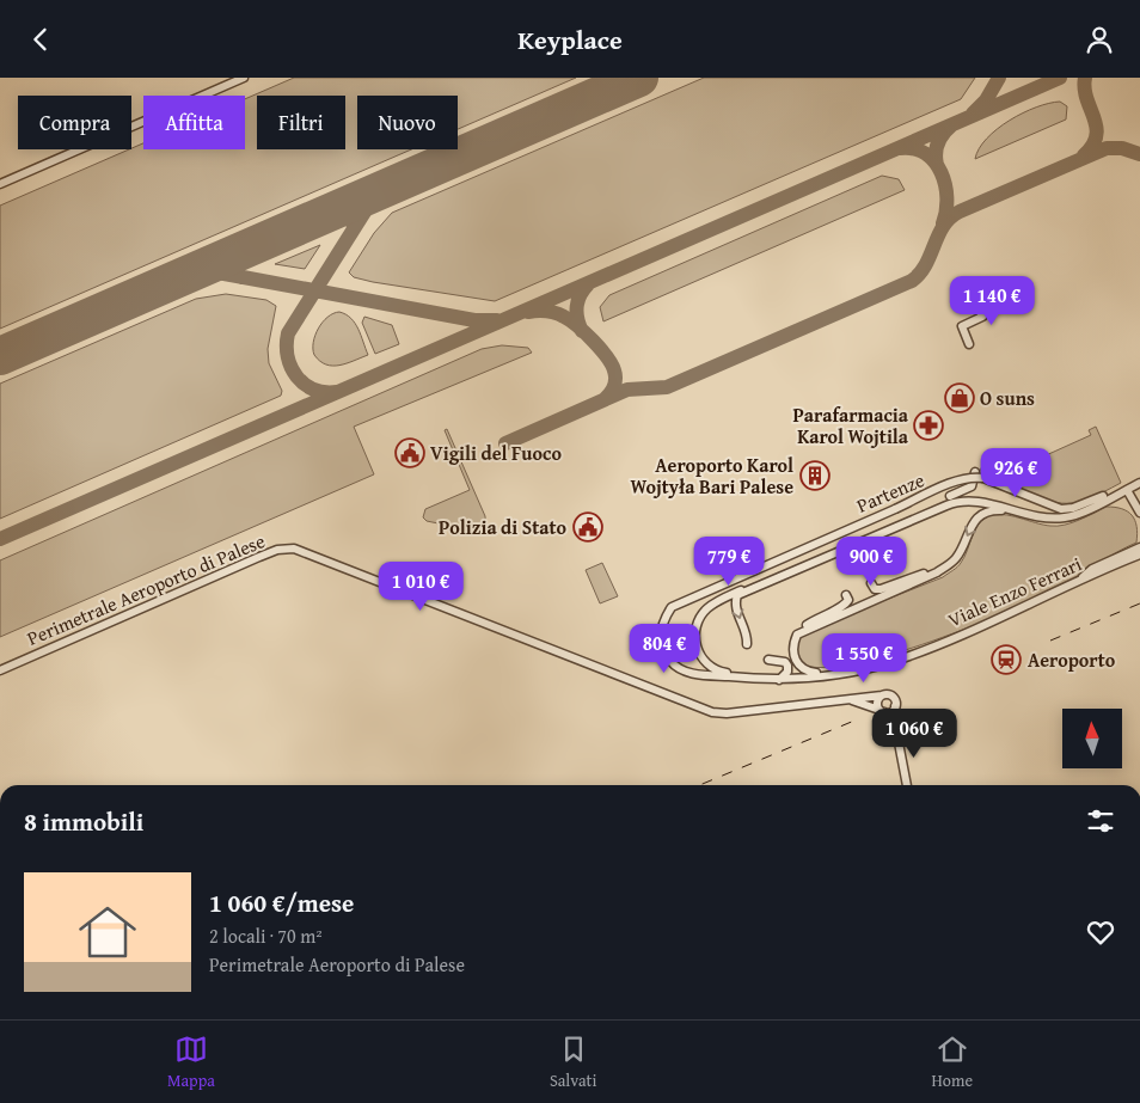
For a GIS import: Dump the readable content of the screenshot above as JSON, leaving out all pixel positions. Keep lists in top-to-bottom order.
{
  "streets": {
    "street": ["Partenze", "Perimetrale Aeroporto di Palese", "Viale Enzo Ferrari"]
  },
  "crossings": [
    ["Partenze", "Viale Enzo Ferrari"]
  ],
  "places": {
    "shop": ["O suns"],
    "pharmacy": ["Parafarmacia Karol Wojtila"],
    "public building": ["Vigili del Fuoco", "Polizia di Stato"],
    "building": ["Aeroporto Karol Wojtyła Bari Palese"],
    "station": ["Aeroporto"]
  },
  "north": "top",
  "page": {
    "header": "Keyplace",
    "chip": [
      "Compra",
      "Affitta",
      "Filtri",
      "Nuovo"
    ],
    "price": [
      "1 140 €",
      "926 €",
      "779 €",
      "900 €",
      "1 010 €",
      "804 €",
      "1 550 €",
      "1 060 €"
    ],
    "heading": "8 immobili",
    "list": [
      {
        "name": "1 060 €/mese",
        "note": "2 locali · 70 m² · Perimetrale Aeroporto di Palese"
      }
    ],
    "tabs": ["Mappa", "Salvati", "Home"]
  }
}
